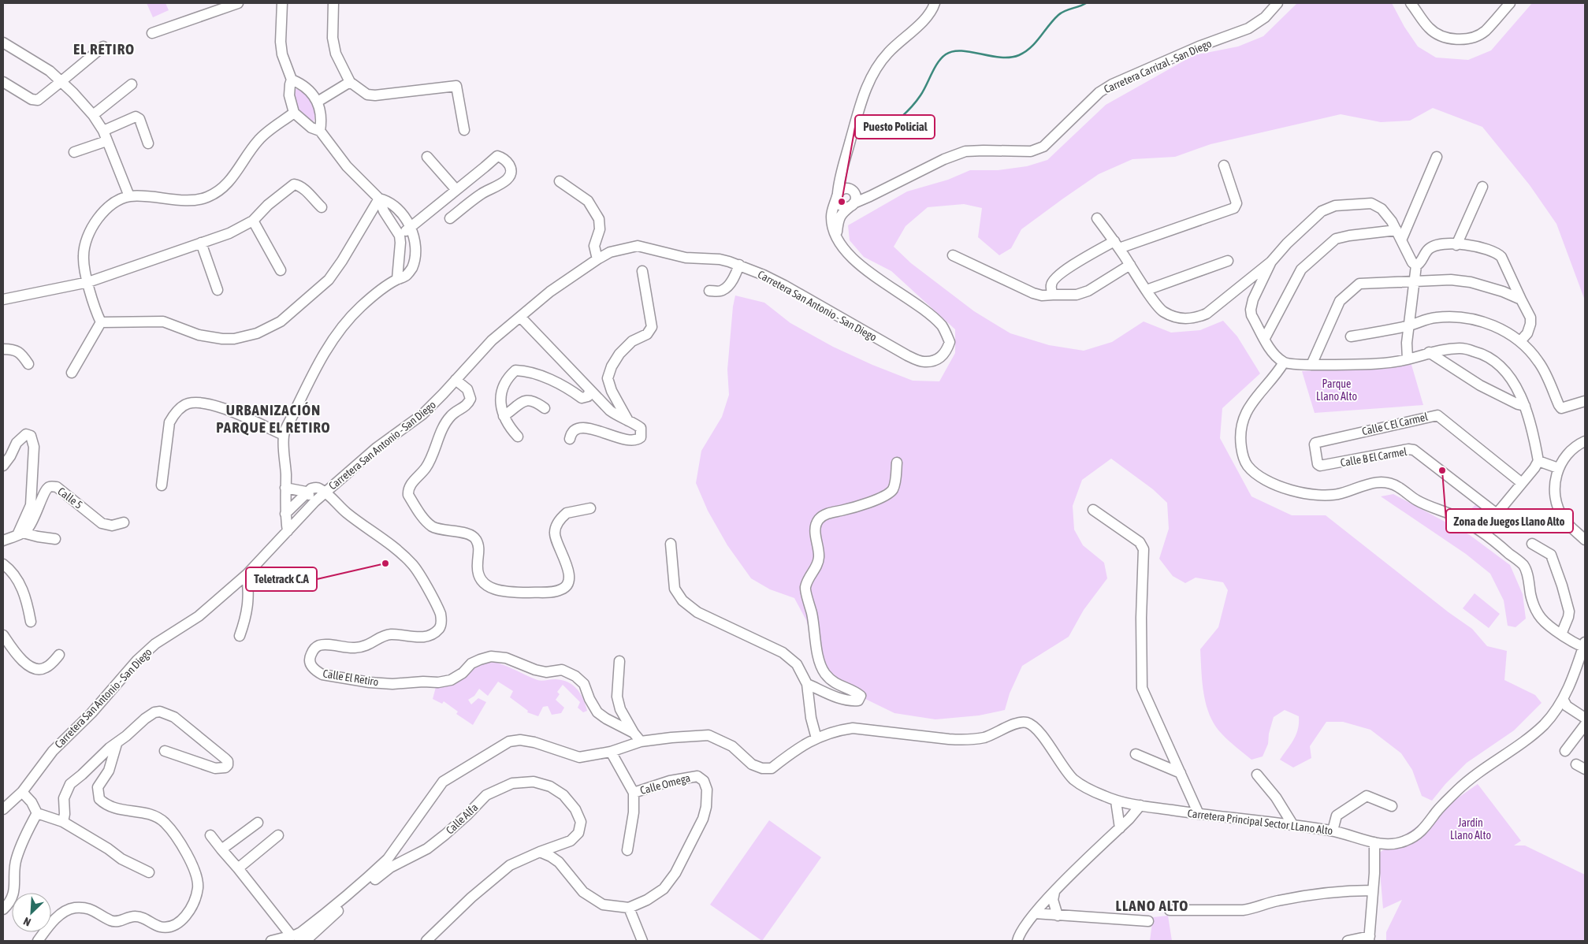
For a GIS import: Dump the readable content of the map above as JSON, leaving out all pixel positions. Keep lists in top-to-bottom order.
{
  "streets": {
    "street": [
      "Carretera Carrizal - San Diego",
      "Carretera San Antonio - San Diego",
      "Calle C El Carmel",
      "Calle B El Carmel",
      "Calle 5",
      "Calle El Retiro",
      "Calle Omega",
      "Calle Alfa",
      "Carretera Principal Sector LLano Alto"
    ]
  },
  "crossings": [
    ["Carretera Carrizal - San Diego", "Carretera San Antonio - San Diego"],
    ["Carretera San Antonio - San Diego", "Calle El Retiro"],
    ["Calle C El Carmel", "Calle B El Carmel"]
  ],
  "districts": ["EL RETIRO", "URBANIZACIÓN PARQUE EL RETIRO", "LLANO ALTO"],
  "parks": ["Parque Llano Alto", "Jardín Llano Alto"],
  "places": ["Puesto Policial", "Zona de Juegos Llano Alto", "Teletrack C.A"],
  "north": "bottom left"
}
